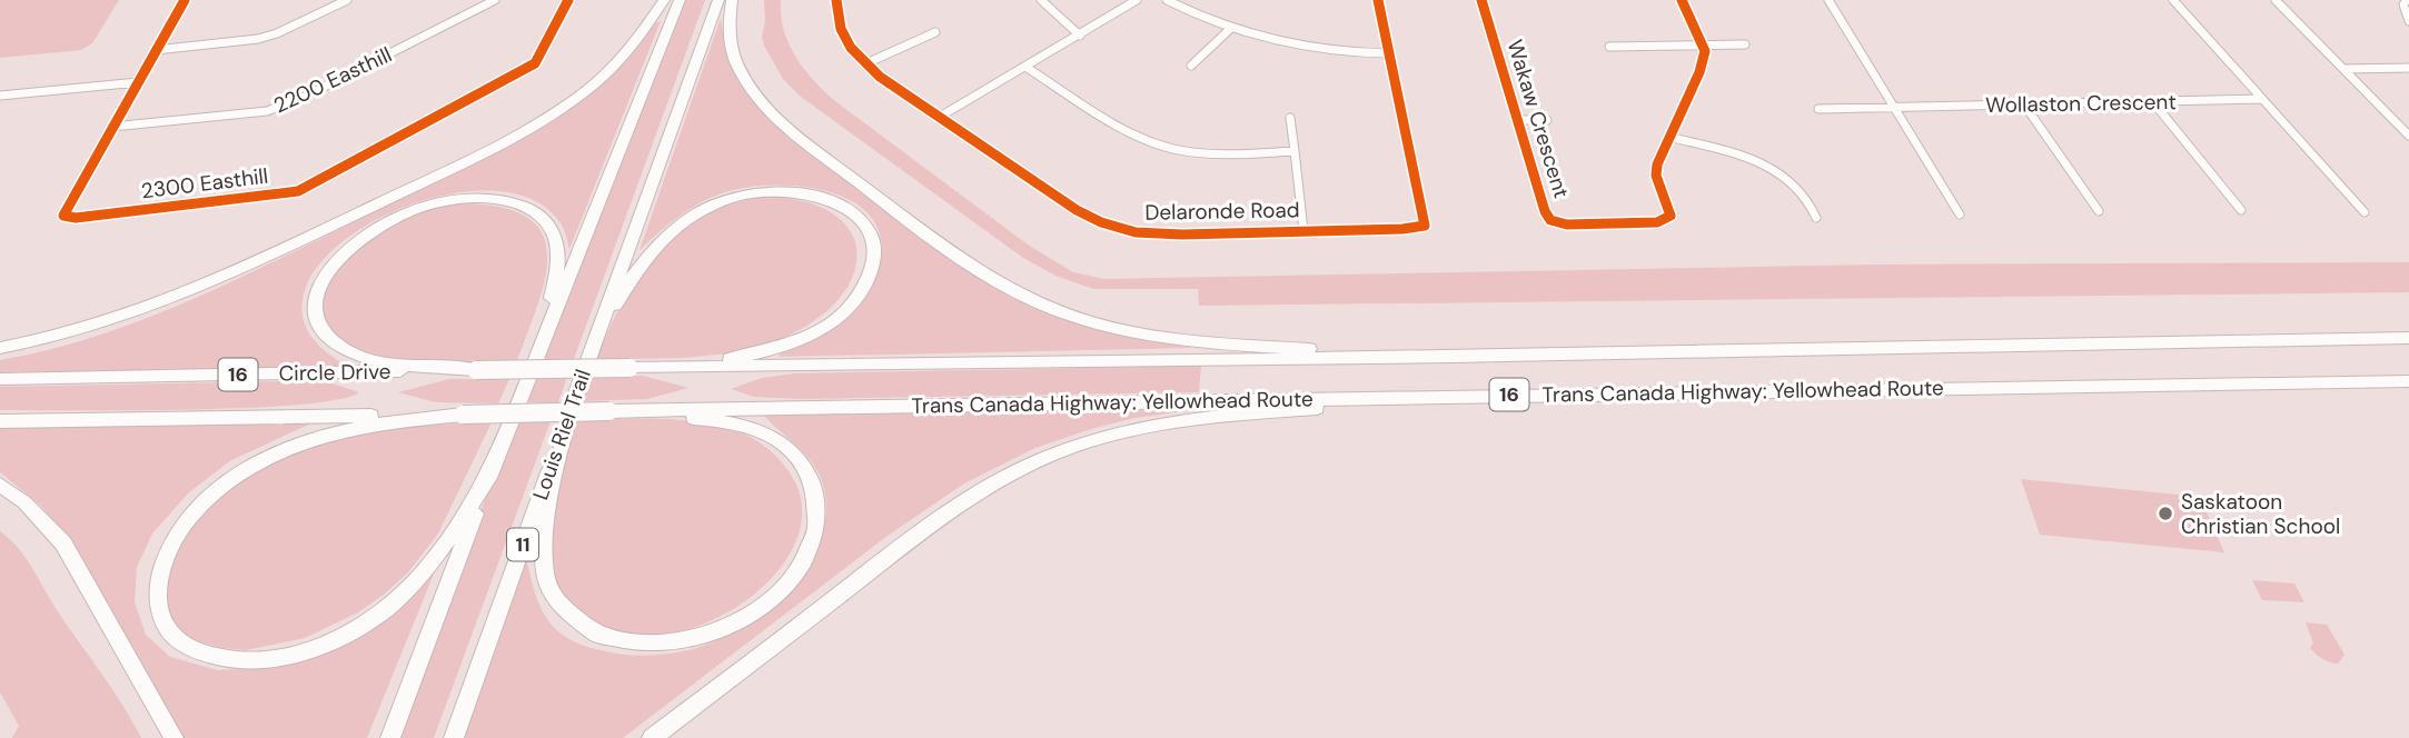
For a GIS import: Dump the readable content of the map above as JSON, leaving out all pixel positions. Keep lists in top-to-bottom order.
{
  "streets": {
    "highway": [
      "Circle Drive",
      "16",
      "Trans Canada Highway: Yellowhead Route",
      "Louis Riel Trail",
      "11"
    ],
    "street": [
      "2200 Easthill",
      "Wollaston Crescent",
      "Wakaw Crescent",
      "2300 Easthill",
      "Delaronde Road"
    ]
  },
  "crossings": [
    ["2200 Easthill", "2300 Easthill"],
    ["Circle Drive", "Trans Canada Highway: Yellowhead Route"]
  ],
  "places": ["Saskatoon Christian School"]
}
